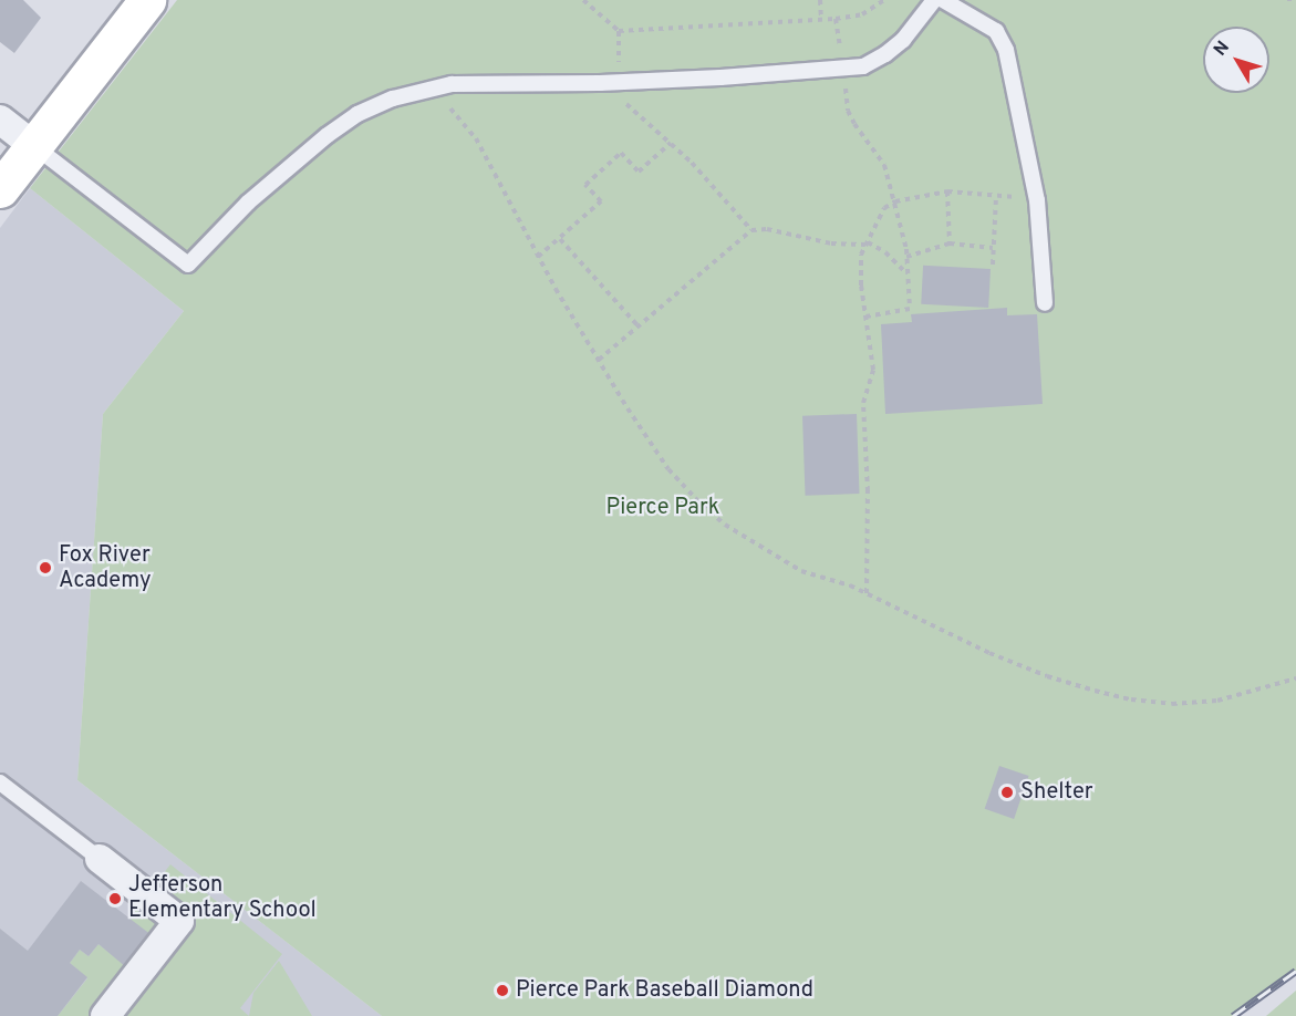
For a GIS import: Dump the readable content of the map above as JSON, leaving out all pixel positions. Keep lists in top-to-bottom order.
{
  "parks": ["Pierce Park"],
  "places": [
    "Fox River Academy",
    "Shelter",
    "Jefferson Elementary School",
    "Pierce Park Baseball Diamond"
  ],
  "north": "top left"
}
